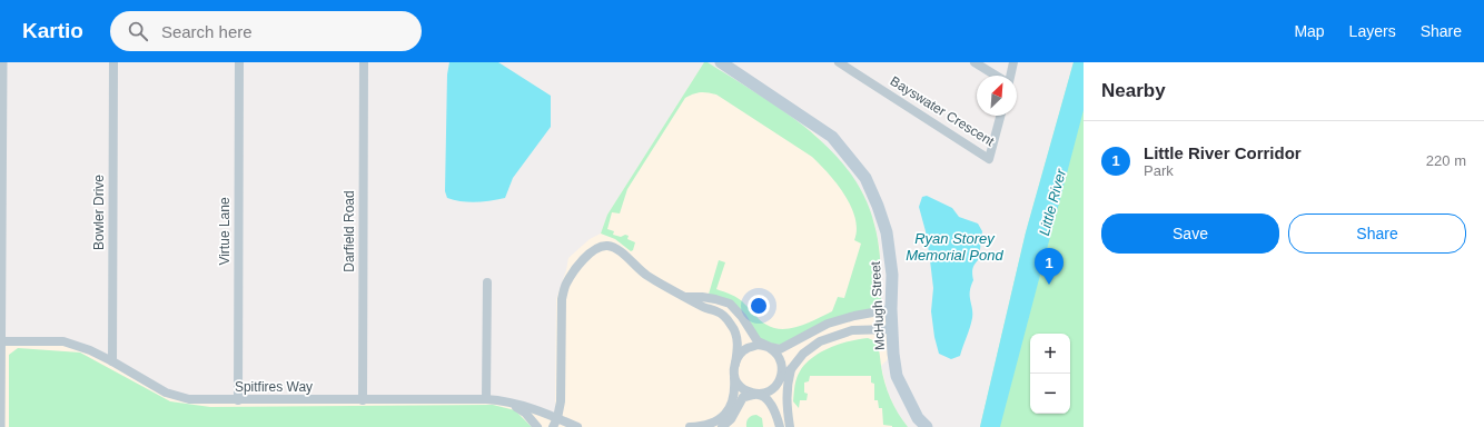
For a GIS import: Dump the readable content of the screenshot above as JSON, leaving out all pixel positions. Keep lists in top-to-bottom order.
{
  "streets": {
    "main road": ["McHugh Street"],
    "street": [
      "Bayswater Crescent",
      "Bowler Drive",
      "Virtue Lane",
      "Darfield Road",
      "Spitfires Way"
    ]
  },
  "crossings": [
    ["Bowler Drive", "Spitfires Way"],
    ["Virtue Lane", "Spitfires Way"],
    ["Darfield Road", "Spitfires Way"]
  ],
  "water": ["Little River", "Ryan Storey Memorial Pond"],
  "north": "top right",
  "page": {
    "header": "Kartio",
    "search": "Search here",
    "nav": ["Map", "Layers", "Share"],
    "heading": "Nearby",
    "list": [
      {
        "mark": "1",
        "name": "Little River Corridor",
        "note": "Park",
        "value": "220 m"
      }
    ],
    "buttons": ["Save", "Share"],
    "pins": "1",
    "map_buttons": ["+", "−"]
  }
}
